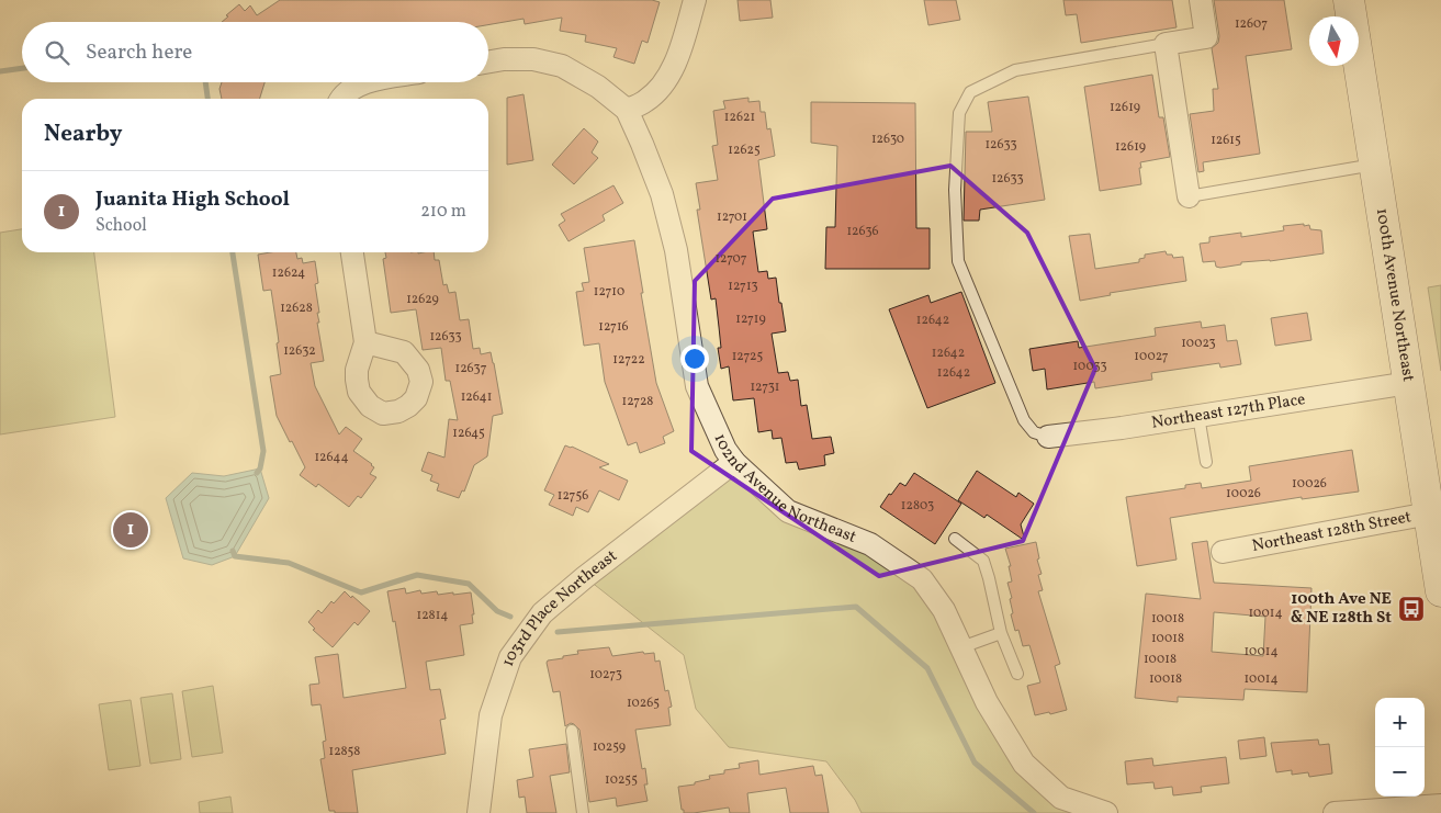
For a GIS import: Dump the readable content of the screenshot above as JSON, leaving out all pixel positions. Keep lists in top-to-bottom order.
{
  "streets": {
    "main road": ["100th Avenue Northeast"],
    "street": [
      "Northeast 127th Place",
      "102nd Avenue Northeast",
      "Northeast 128th Street",
      "103rd Place Northeast"
    ]
  },
  "crossings": [
    ["100th Avenue Northeast", "Northeast 127th Place"],
    ["100th Avenue Northeast", "Northeast 128th Street"],
    ["102nd Avenue Northeast", "103rd Place Northeast"]
  ],
  "places": {
    "bus stop": ["100th Ave NE & NE 128th St"]
  },
  "house_numbers": [
    "12607",
    "12619",
    "12621",
    "12630",
    "12615",
    "12633",
    "12619",
    "12625",
    "12633",
    "12701",
    "12636",
    "12707",
    "12624",
    "12713",
    "12710",
    "12629",
    "12628",
    "12719",
    "12642",
    "12716",
    "12633",
    "10023",
    "12632",
    "12642",
    "12725",
    "10027",
    "12722",
    "10033",
    "12637",
    "12642",
    "12731",
    "12641",
    "12728",
    "12645",
    "12644",
    "10026",
    "10026",
    "12756",
    "12803",
    "10014",
    "12814",
    "10018",
    "10018",
    "10014",
    "10018",
    "10273",
    "10018",
    "10014",
    "10265",
    "10259",
    "12858",
    "10255"
  ],
  "north": "bottom",
  "page": {
    "search": "Search here",
    "heading": "Nearby",
    "list": [
      {
        "mark": "1",
        "name": "Juanita High School",
        "note": "School",
        "value": "210 m"
      }
    ],
    "pins": "1",
    "map_buttons": ["+", "−"]
  }
}
